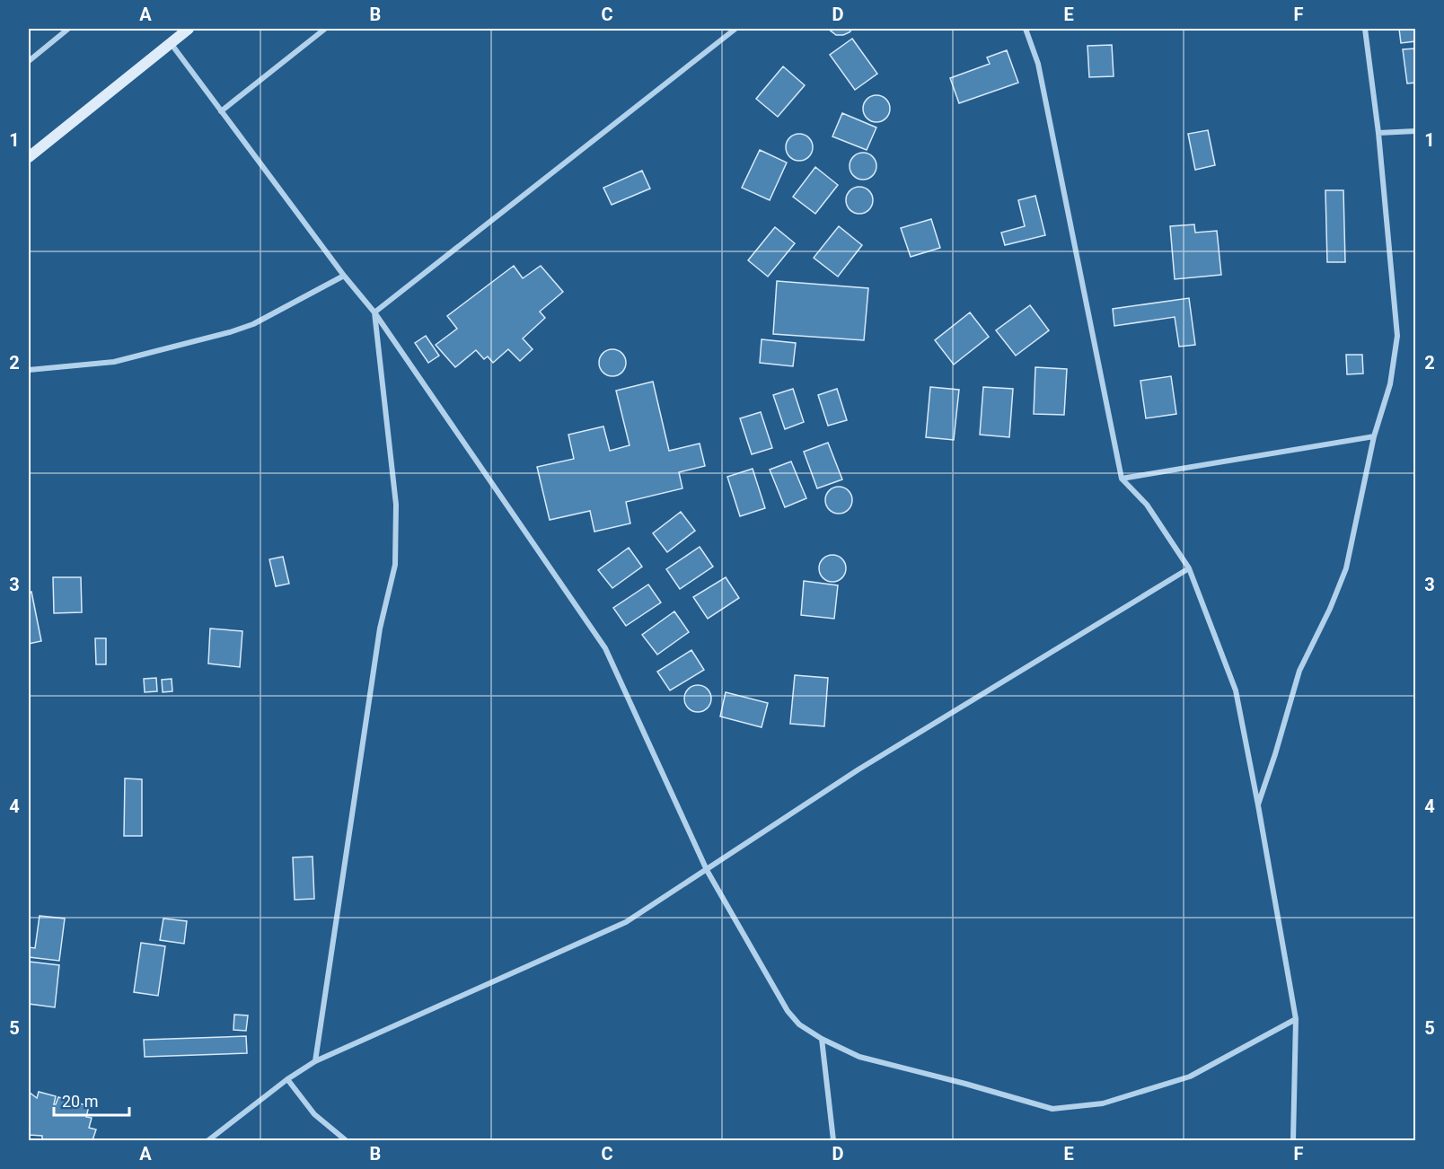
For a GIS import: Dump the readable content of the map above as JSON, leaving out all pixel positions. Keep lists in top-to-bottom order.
{
  "scale_bar": "20 m",
  "grid": {
    "columns": [
      "A",
      "B",
      "C",
      "D",
      "E",
      "F"
    ],
    "rows": [
      "1",
      "2",
      "3",
      "4",
      "5"
    ]
  }
}
